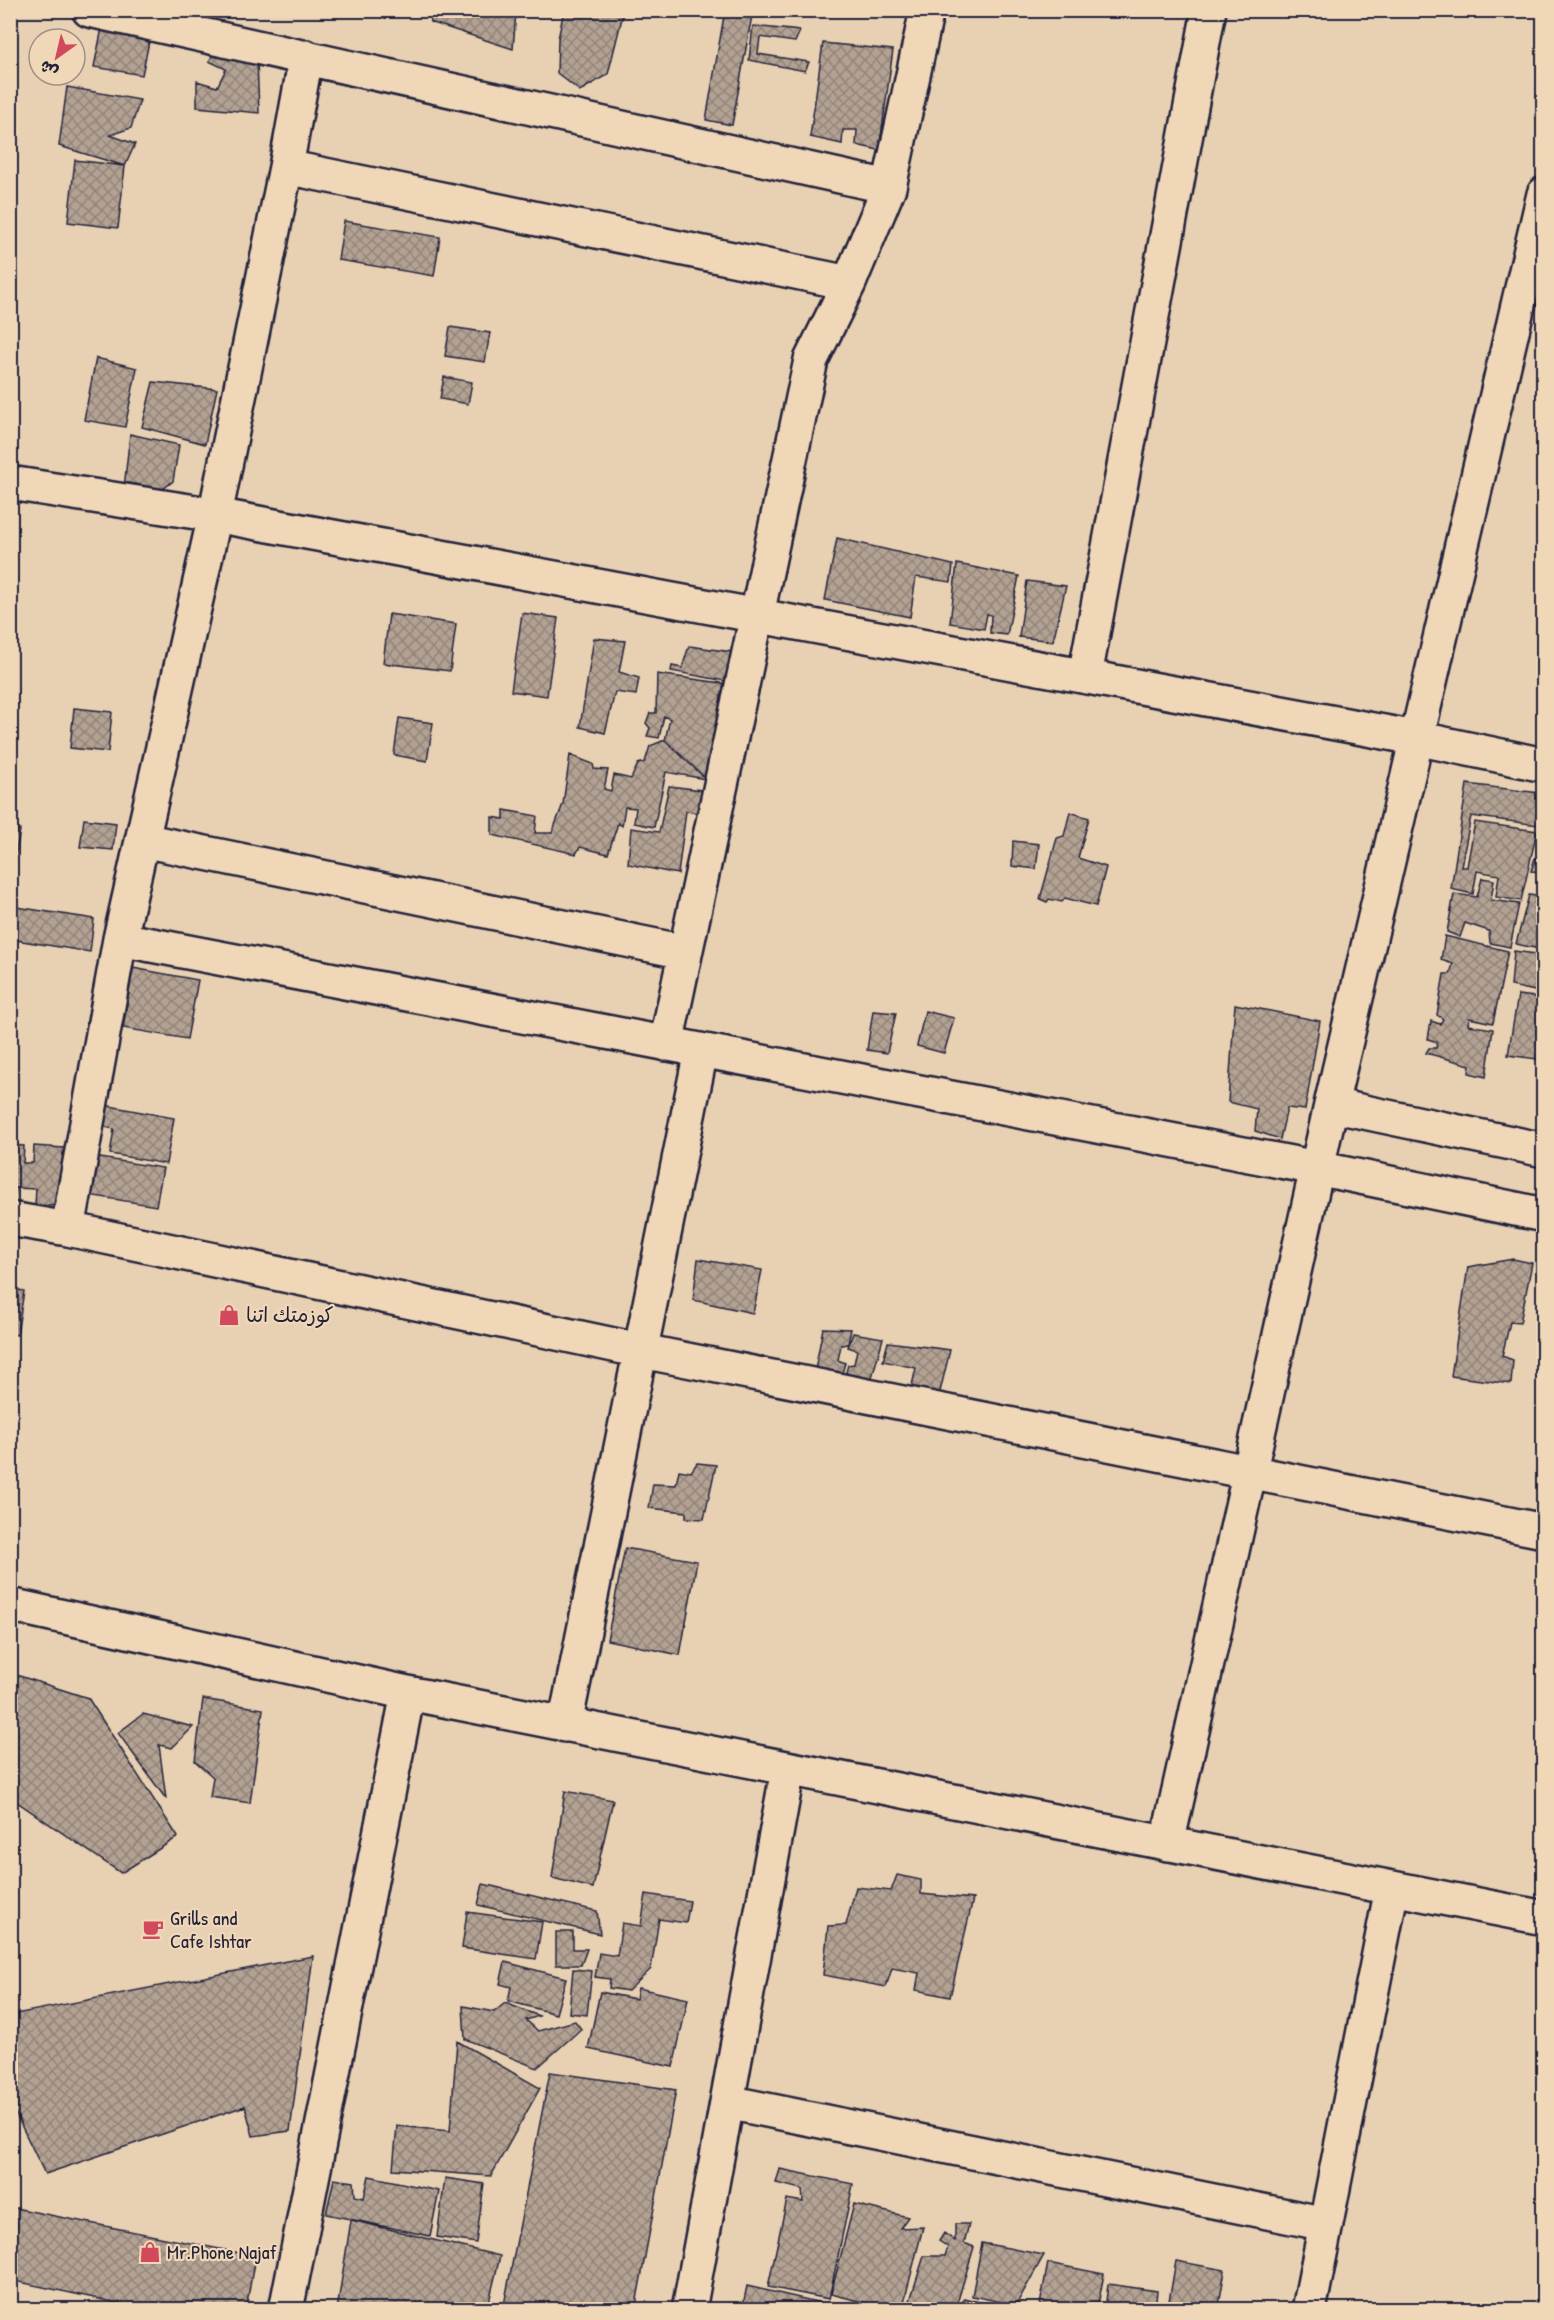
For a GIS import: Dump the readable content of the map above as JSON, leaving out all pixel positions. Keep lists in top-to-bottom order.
{
  "places": {
    "shop": ["كوزمتك اتنا", "Mr.Phone Najaf"],
    "cafe": ["Grills and Cafe Ishtar"]
  },
  "north": "bottom left"
}
